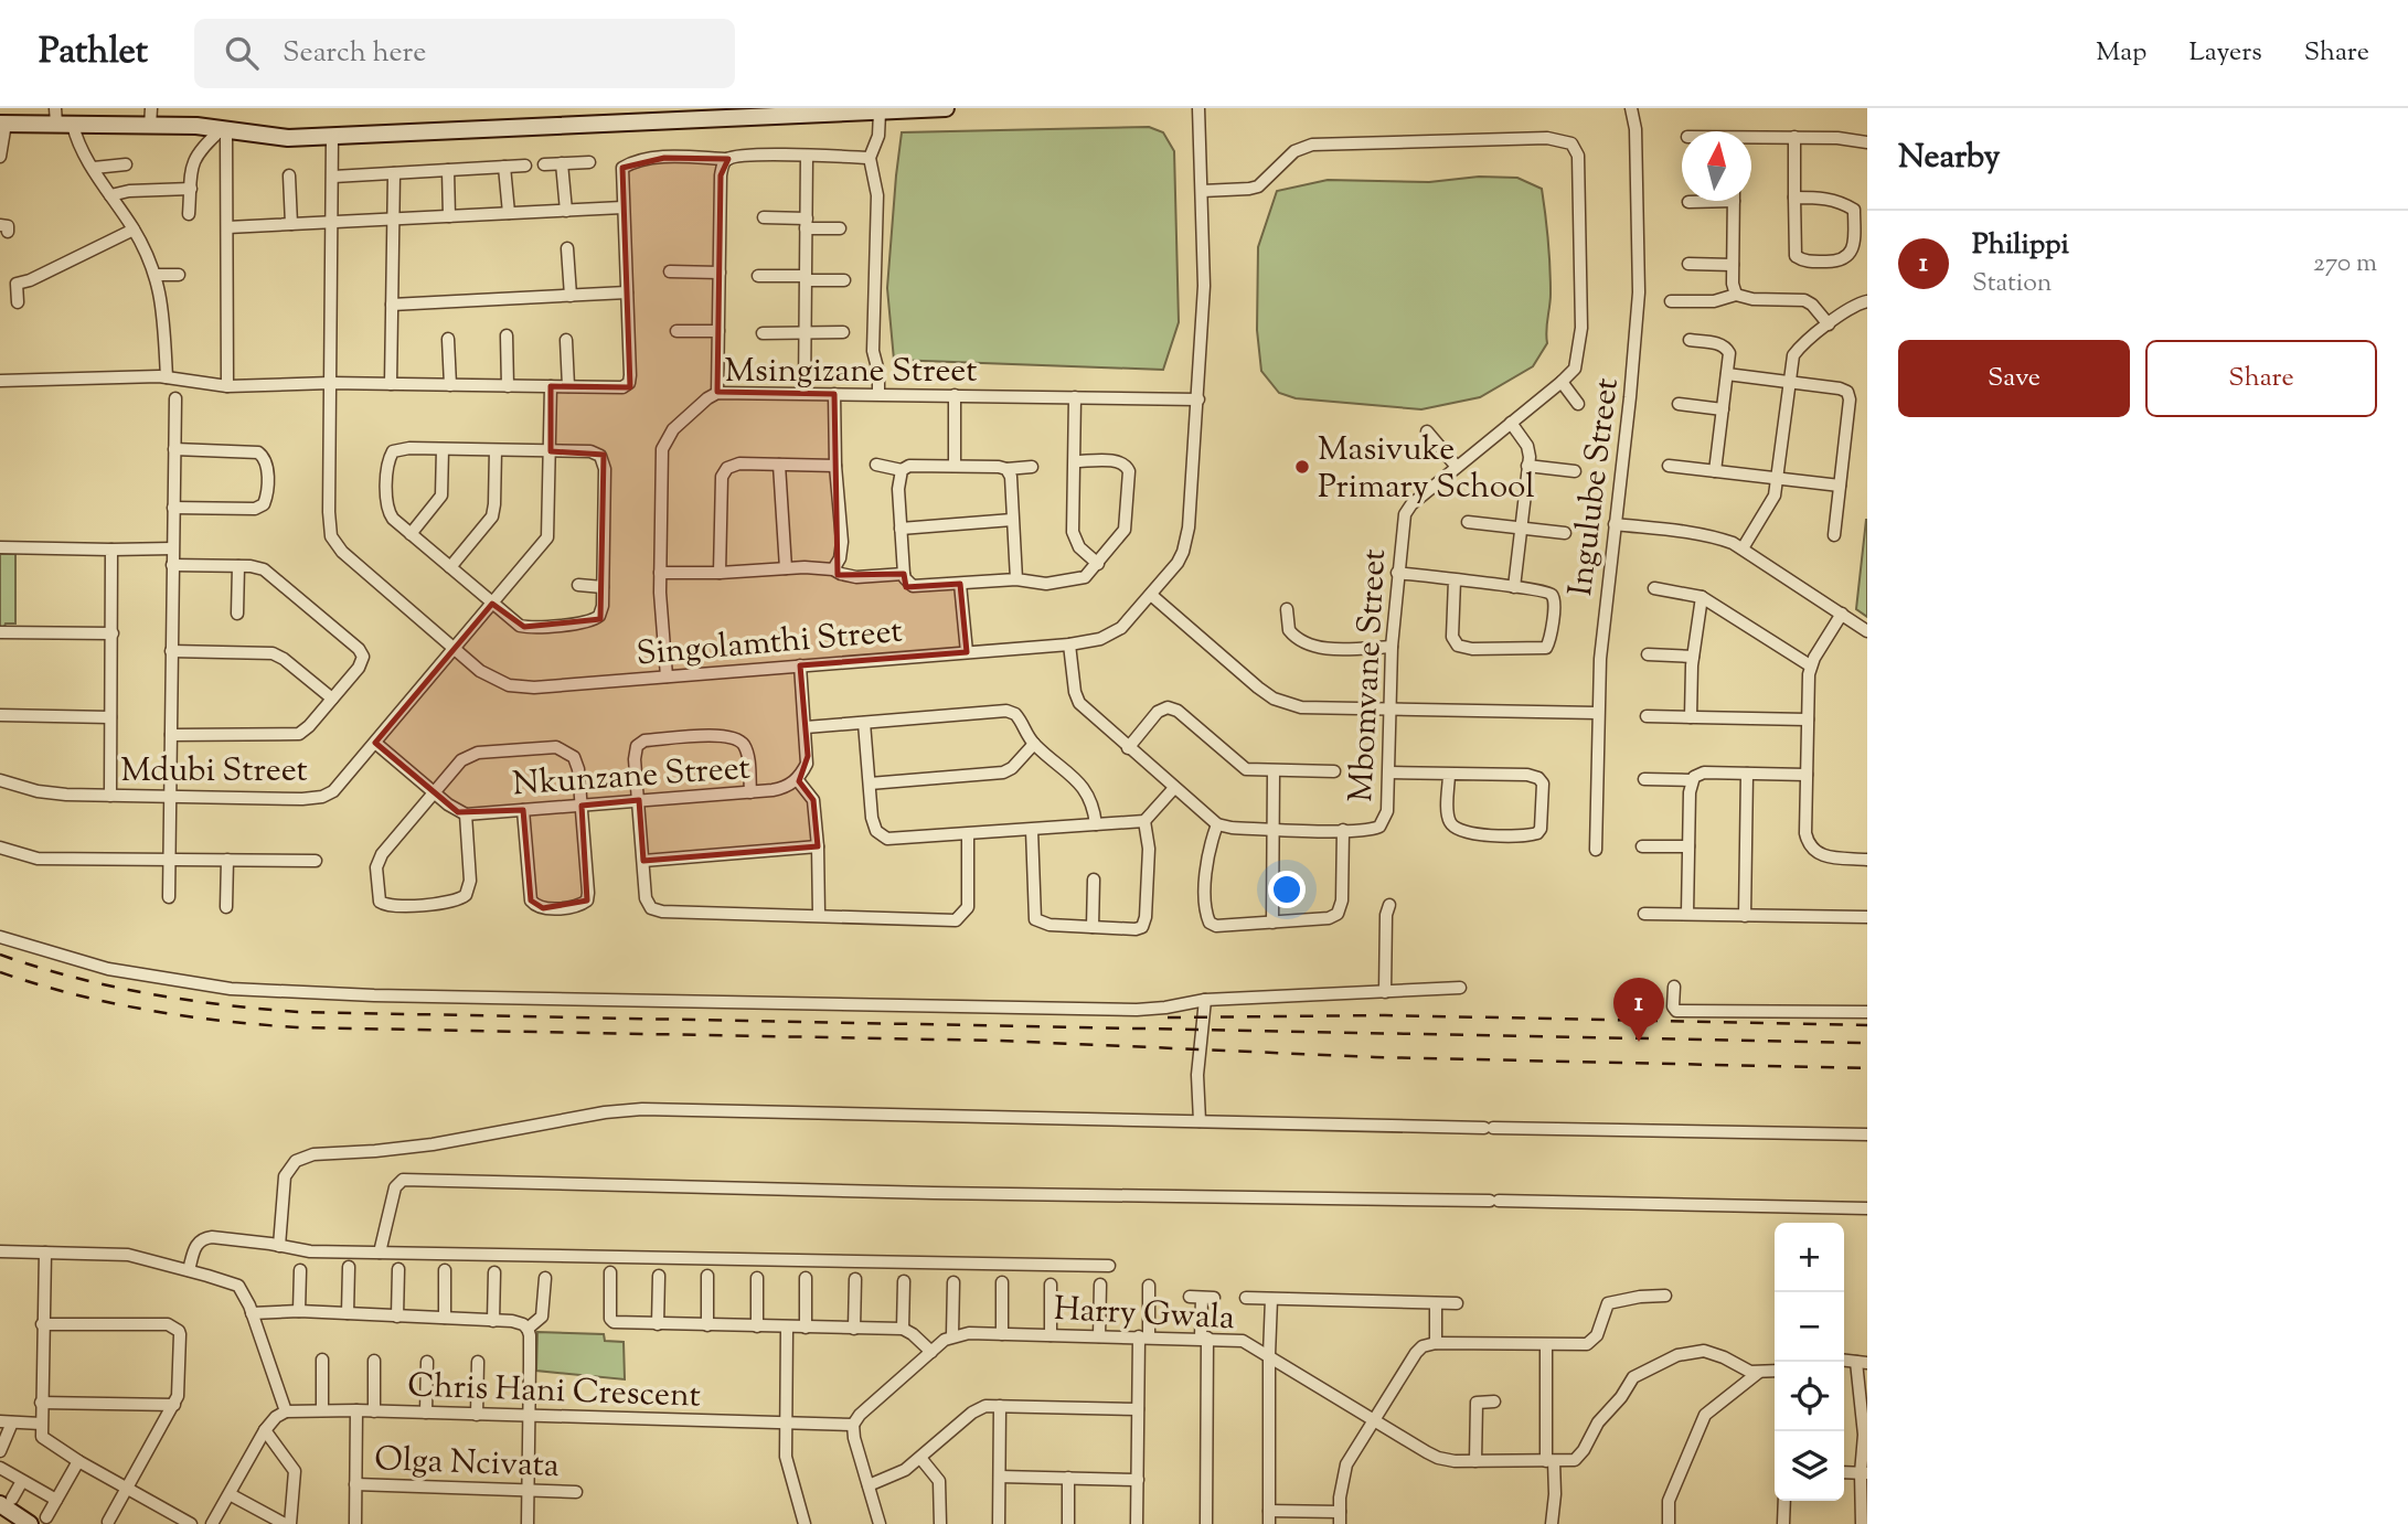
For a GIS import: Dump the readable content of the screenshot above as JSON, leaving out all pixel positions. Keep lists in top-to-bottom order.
{
  "streets": {
    "street": [
      "Msingizane Street",
      "Ingulube Street",
      "Singolamthi Street",
      "Mbomvane Street",
      "Mdubi Street",
      "Nkunzane Street",
      "Harry Gwala",
      "Chris Hani Crescent",
      "Olga Ncivata"
    ]
  },
  "crossings": [
    ["Msingizane Street", "Singolamthi Street"],
    ["Singolamthi Street", "Mbomvane Street"],
    ["Singolamthi Street", "Mdubi Street"],
    ["Singolamthi Street", "Nkunzane Street"]
  ],
  "places": ["Masivuke Primary School"],
  "north": "top",
  "page": {
    "header": "Pathlet",
    "search": "Search here",
    "nav": ["Map", "Layers", "Share"],
    "heading": "Nearby",
    "list": [
      {
        "mark": "1",
        "name": "Philippi",
        "note": "Station",
        "value": "270 m"
      }
    ],
    "buttons": ["Save", "Share"],
    "pins": "1",
    "map_buttons": ["+", "−"]
  }
}
